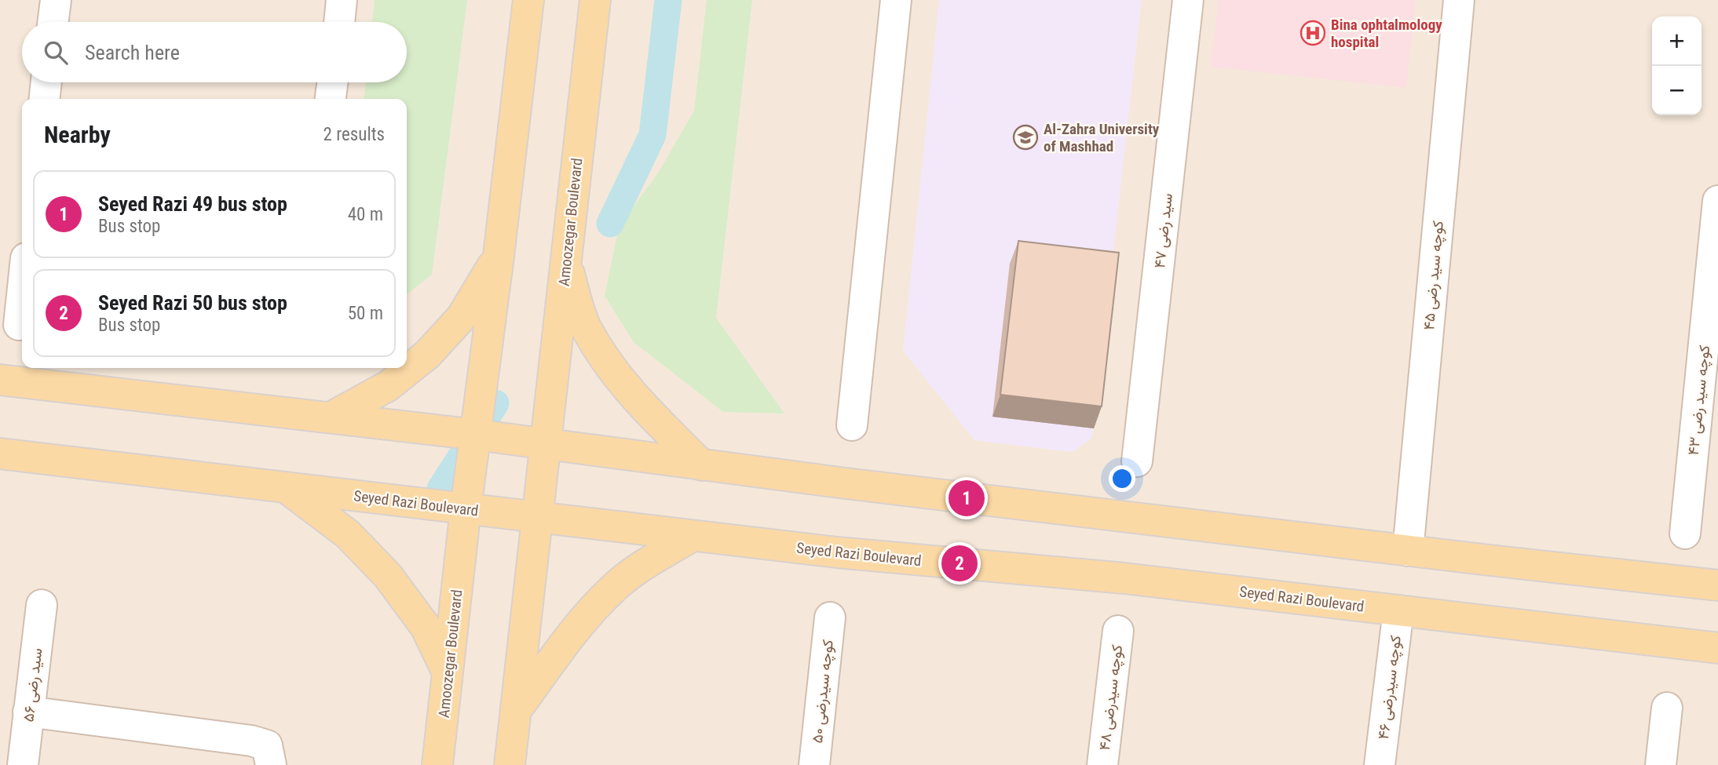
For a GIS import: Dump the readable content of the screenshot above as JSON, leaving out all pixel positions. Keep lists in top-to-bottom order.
{
  "streets": {
    "main road": ["Amoozegar Boulevard", "Seyed Razi Boulevard"],
    "street": [
      "سید رضی ۴۷",
      "کوچه سید رضی ۴۵",
      "کوچه سید رضی ۴۳",
      "سید رضی ۵۶",
      "کوچه سیدرضی ۴۶",
      "کوچه سیدرضی ۵۰",
      "کوچه سیدرضی ۴۸"
    ]
  },
  "crossings": [
    ["Amoozegar Boulevard", "Seyed Razi Boulevard"],
    ["Seyed Razi Boulevard", "کوچه سیدرضی ۴۶"]
  ],
  "places": {
    "hospital": ["Bina ophtalmology hospital"],
    "school or university": ["Al-Zahra University of Mashhad"]
  },
  "page": {
    "map_buttons": ["+", "−"],
    "search": "Search here",
    "heading": ["Nearby", "2 results"],
    "list": [
      {
        "mark": "1",
        "name": "Seyed Razi 49 bus stop",
        "note": "Bus stop",
        "value": "40 m"
      },
      {
        "mark": "2",
        "name": "Seyed Razi 50 bus stop",
        "note": "Bus stop",
        "value": "50 m"
      }
    ],
    "pins": ["1", "2"]
  }
}
